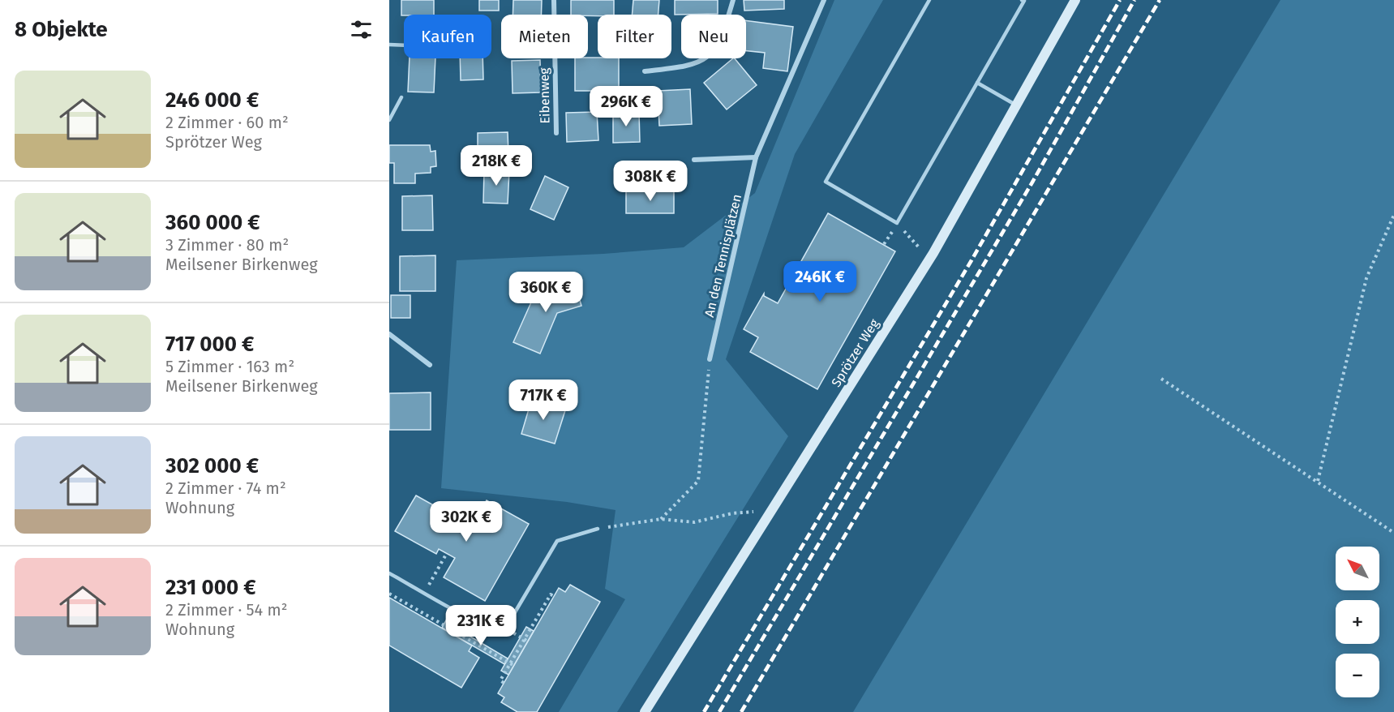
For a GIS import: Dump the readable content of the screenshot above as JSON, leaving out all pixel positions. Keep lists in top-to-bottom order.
{
  "streets": {
    "street": ["Eibenweg", "An den Tennisplätzen", "Sprötzer Weg"]
  },
  "north": "top left",
  "page": {
    "heading": "8 Objekte",
    "chip": [
      "Kaufen",
      "Mieten",
      "Filter",
      "Neu"
    ],
    "list": [
      {
        "name": "246 000 €",
        "note": "2 Zimmer · 60 m² · Sprötzer Weg"
      },
      {
        "name": "360 000 €",
        "note": "3 Zimmer · 80 m² · Meilsener Birkenweg"
      },
      {
        "name": "717 000 €",
        "note": "5 Zimmer · 163 m² · Meilsener Birkenweg"
      },
      {
        "name": "302 000 €",
        "note": "2 Zimmer · 74 m² · Wohnung"
      },
      {
        "name": "231 000 €",
        "note": "2 Zimmer · 54 m² · Wohnung"
      }
    ],
    "price": [
      "296K €",
      "218K €",
      "308K €",
      "246K €",
      "360K €",
      "717K €",
      "302K €",
      "231K €"
    ],
    "map_buttons": ["+", "−"]
  }
}
